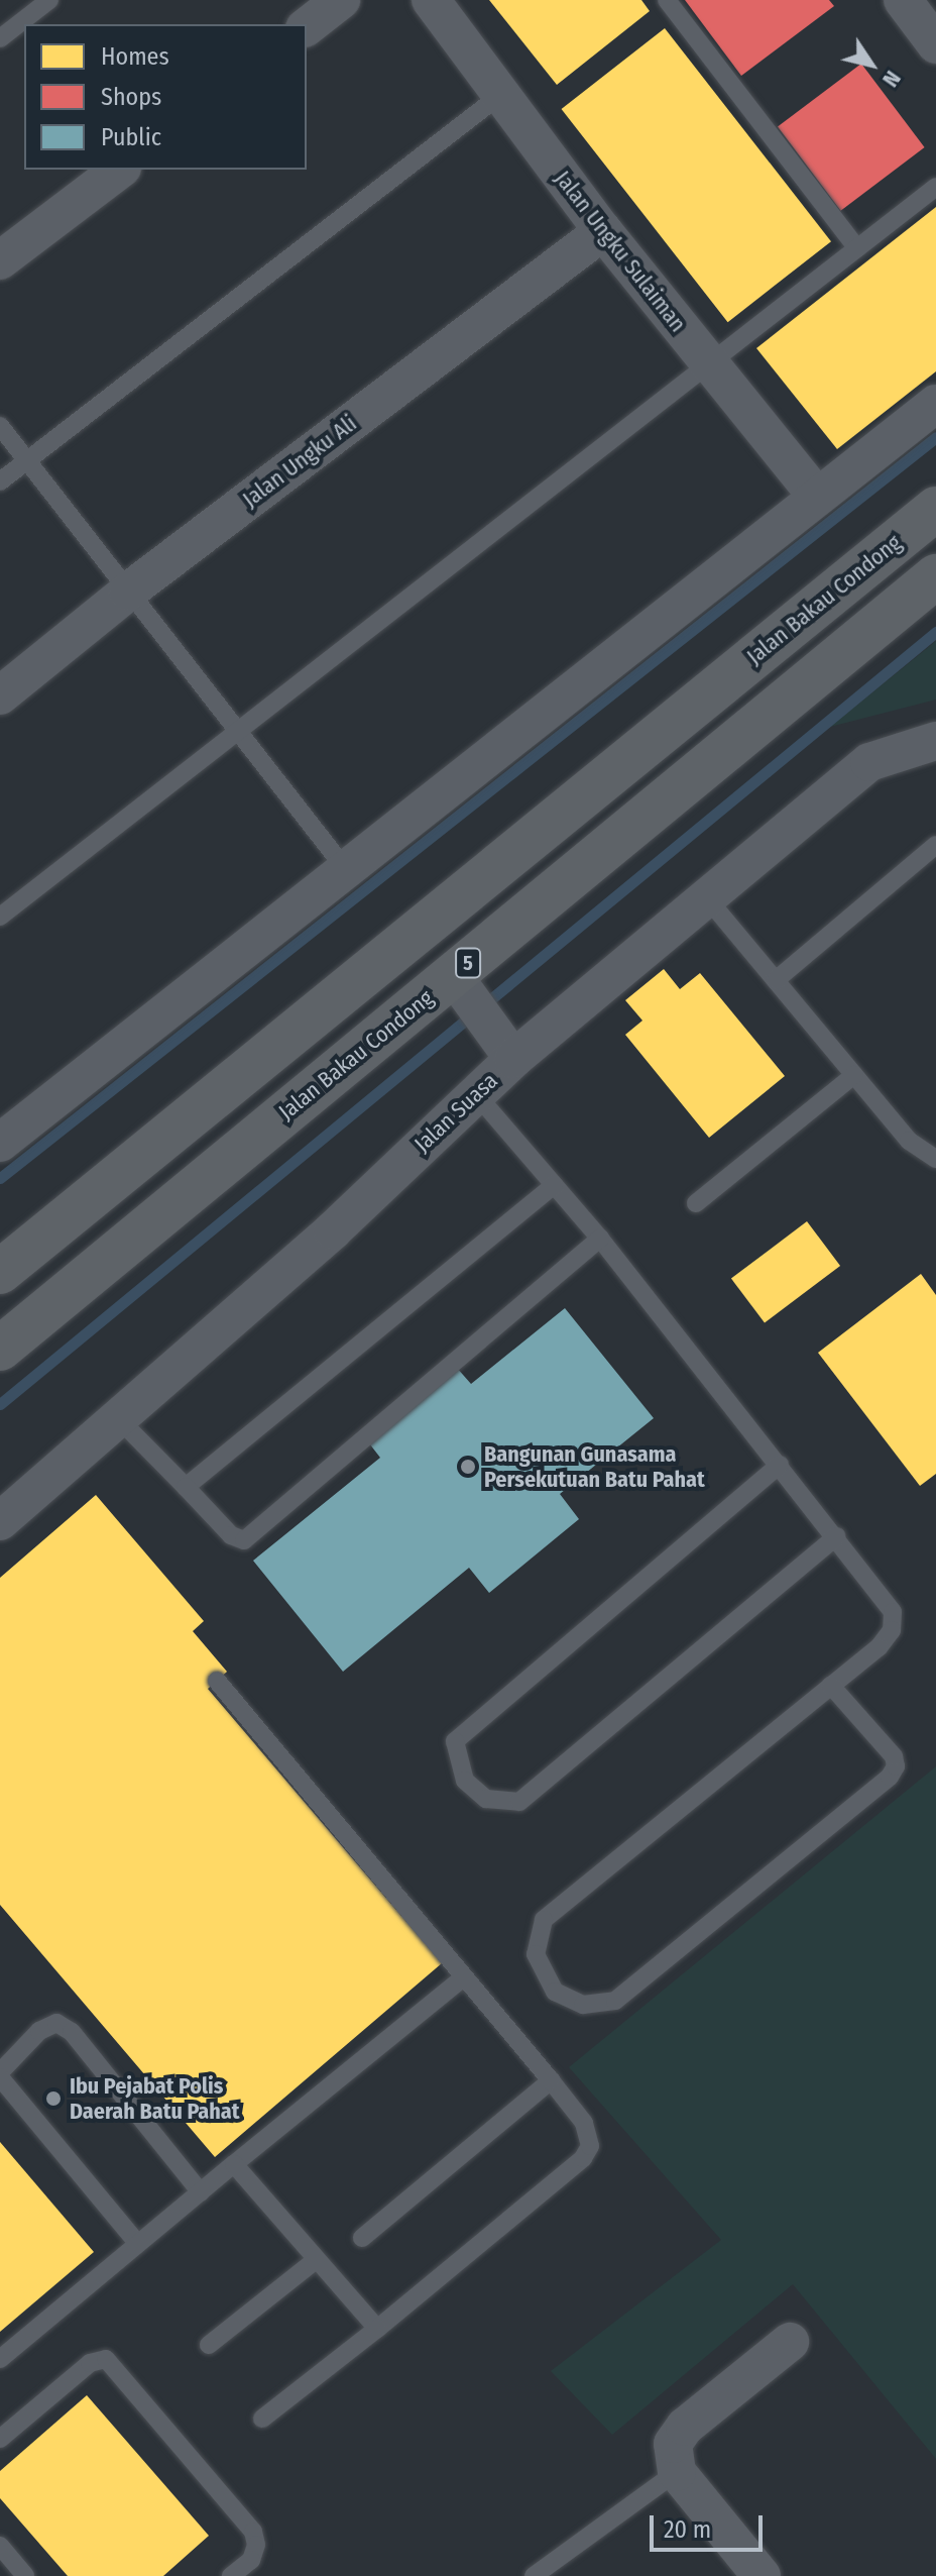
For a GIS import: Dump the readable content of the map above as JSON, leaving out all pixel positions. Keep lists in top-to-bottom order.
{
  "streets": {
    "main road": ["Jalan Bakau Condong", "5"],
    "street": ["Jalan Ungku Sulaiman", "Jalan Ungku Ali", "Jalan Suasa"]
  },
  "crossings": [
    ["Jalan Ungku Sulaiman", "Jalan Ungku Ali"]
  ],
  "places": ["Bangunan Gunasama Persekutuan Batu Pahat", "Ibu Pejabat Polis Daerah Batu Pahat"],
  "legend": ["Homes", "Shops", "Public"],
  "scale_bar": "20 m",
  "north": "bottom right"
}
